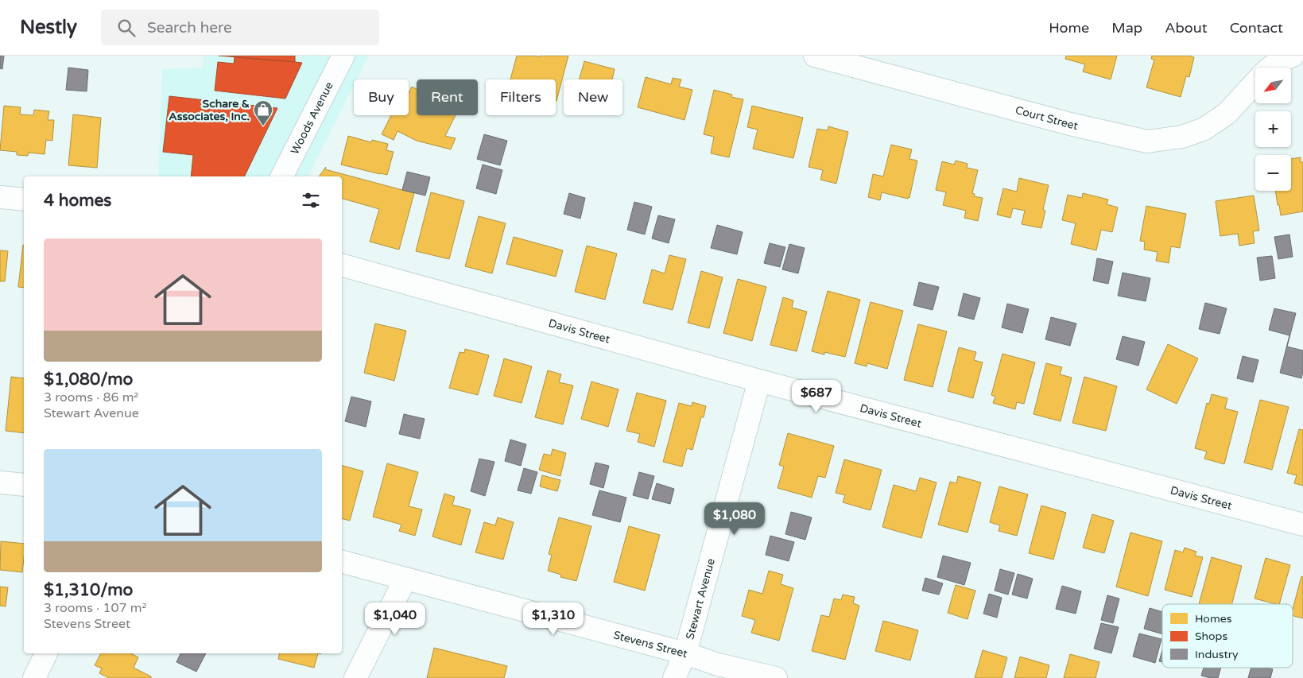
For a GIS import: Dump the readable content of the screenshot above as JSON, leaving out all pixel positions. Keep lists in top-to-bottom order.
{
  "streets": {
    "street": [
      "Woods Avenue",
      "Court Street",
      "Davis Street",
      "Stewart Avenue",
      "Stevens Street"
    ]
  },
  "crossings": [
    ["Davis Street", "Stewart Avenue"],
    ["Stewart Avenue", "Stevens Street"]
  ],
  "places": {
    "shop": ["Schare & Associates, Inc."]
  },
  "legend": ["Homes", "Shops", "Industry"],
  "north": "bottom left",
  "page": {
    "header": "Nestly",
    "search": "Search here",
    "nav": [
      "Home",
      "Map",
      "About",
      "Contact"
    ],
    "map_buttons": ["+", "−"],
    "chip": [
      "Buy",
      "Rent",
      "Filters",
      "New"
    ],
    "heading": "4 homes",
    "list": [
      {
        "name": "$1,080/mo",
        "note": "3 rooms · 86 m² · Stewart Avenue"
      },
      {
        "name": "$1,310/mo",
        "note": "3 rooms · 107 m² · Stevens Street"
      }
    ],
    "price": [
      "$687",
      "$1,080",
      "$1,040",
      "$1,310"
    ]
  }
}
